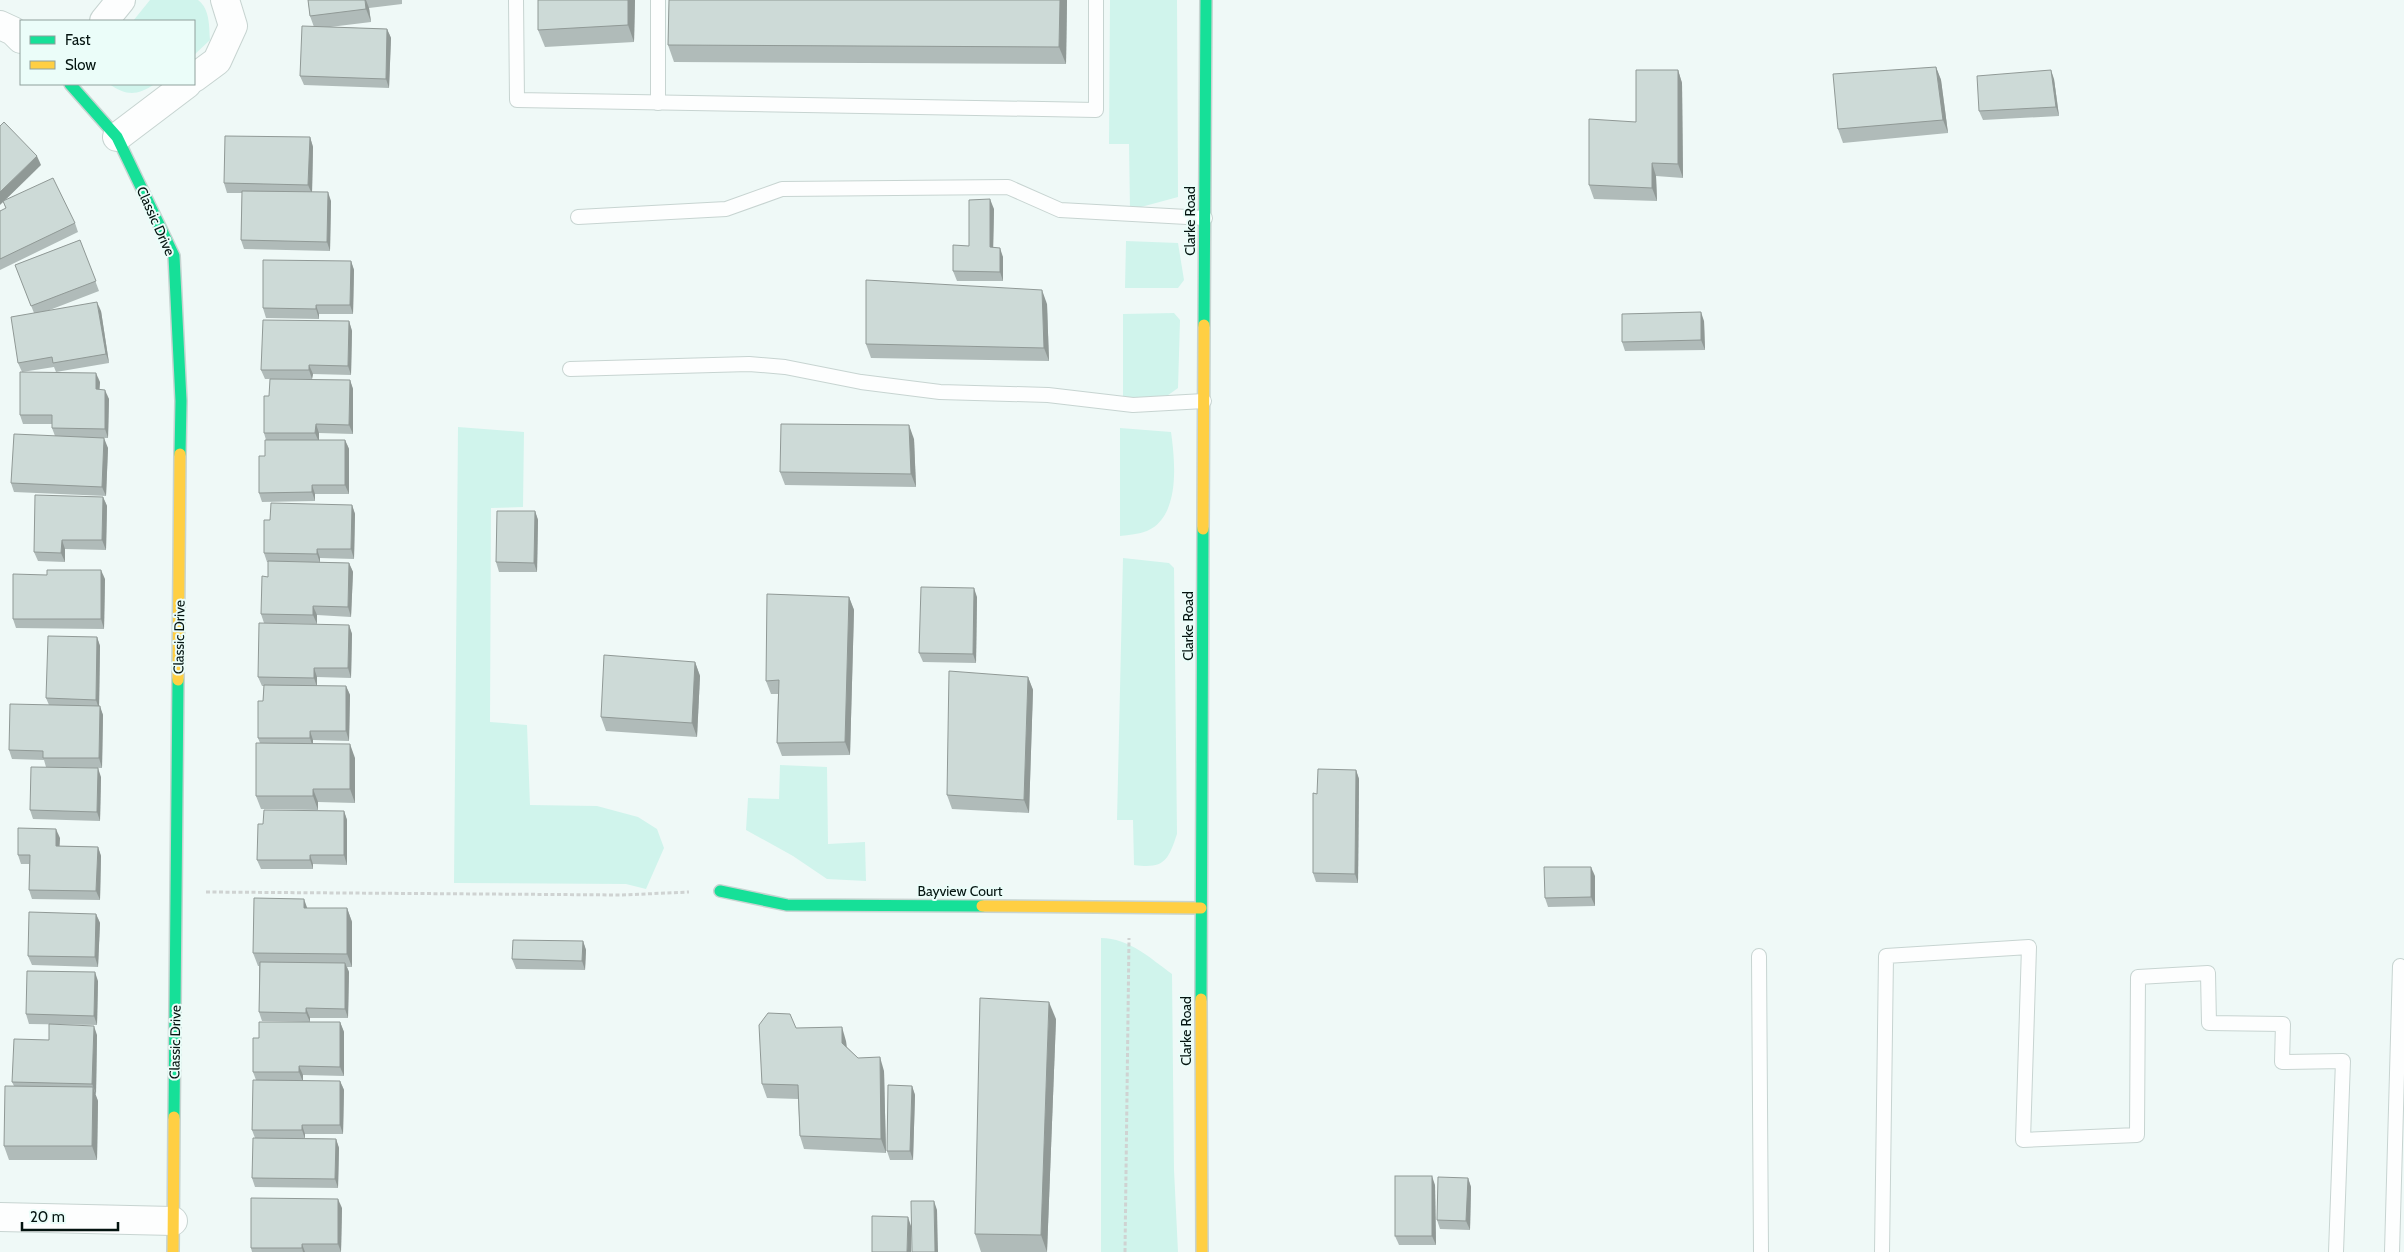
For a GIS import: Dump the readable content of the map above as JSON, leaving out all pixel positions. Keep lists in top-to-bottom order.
{
  "streets": {
    "street": ["Classic Drive", "Clarke Road", "Bayview Court"]
  },
  "crossings": [
    ["Clarke Road", "Bayview Court"]
  ],
  "legend": ["Fast", "Slow"],
  "scale_bar": "20 m"
}
